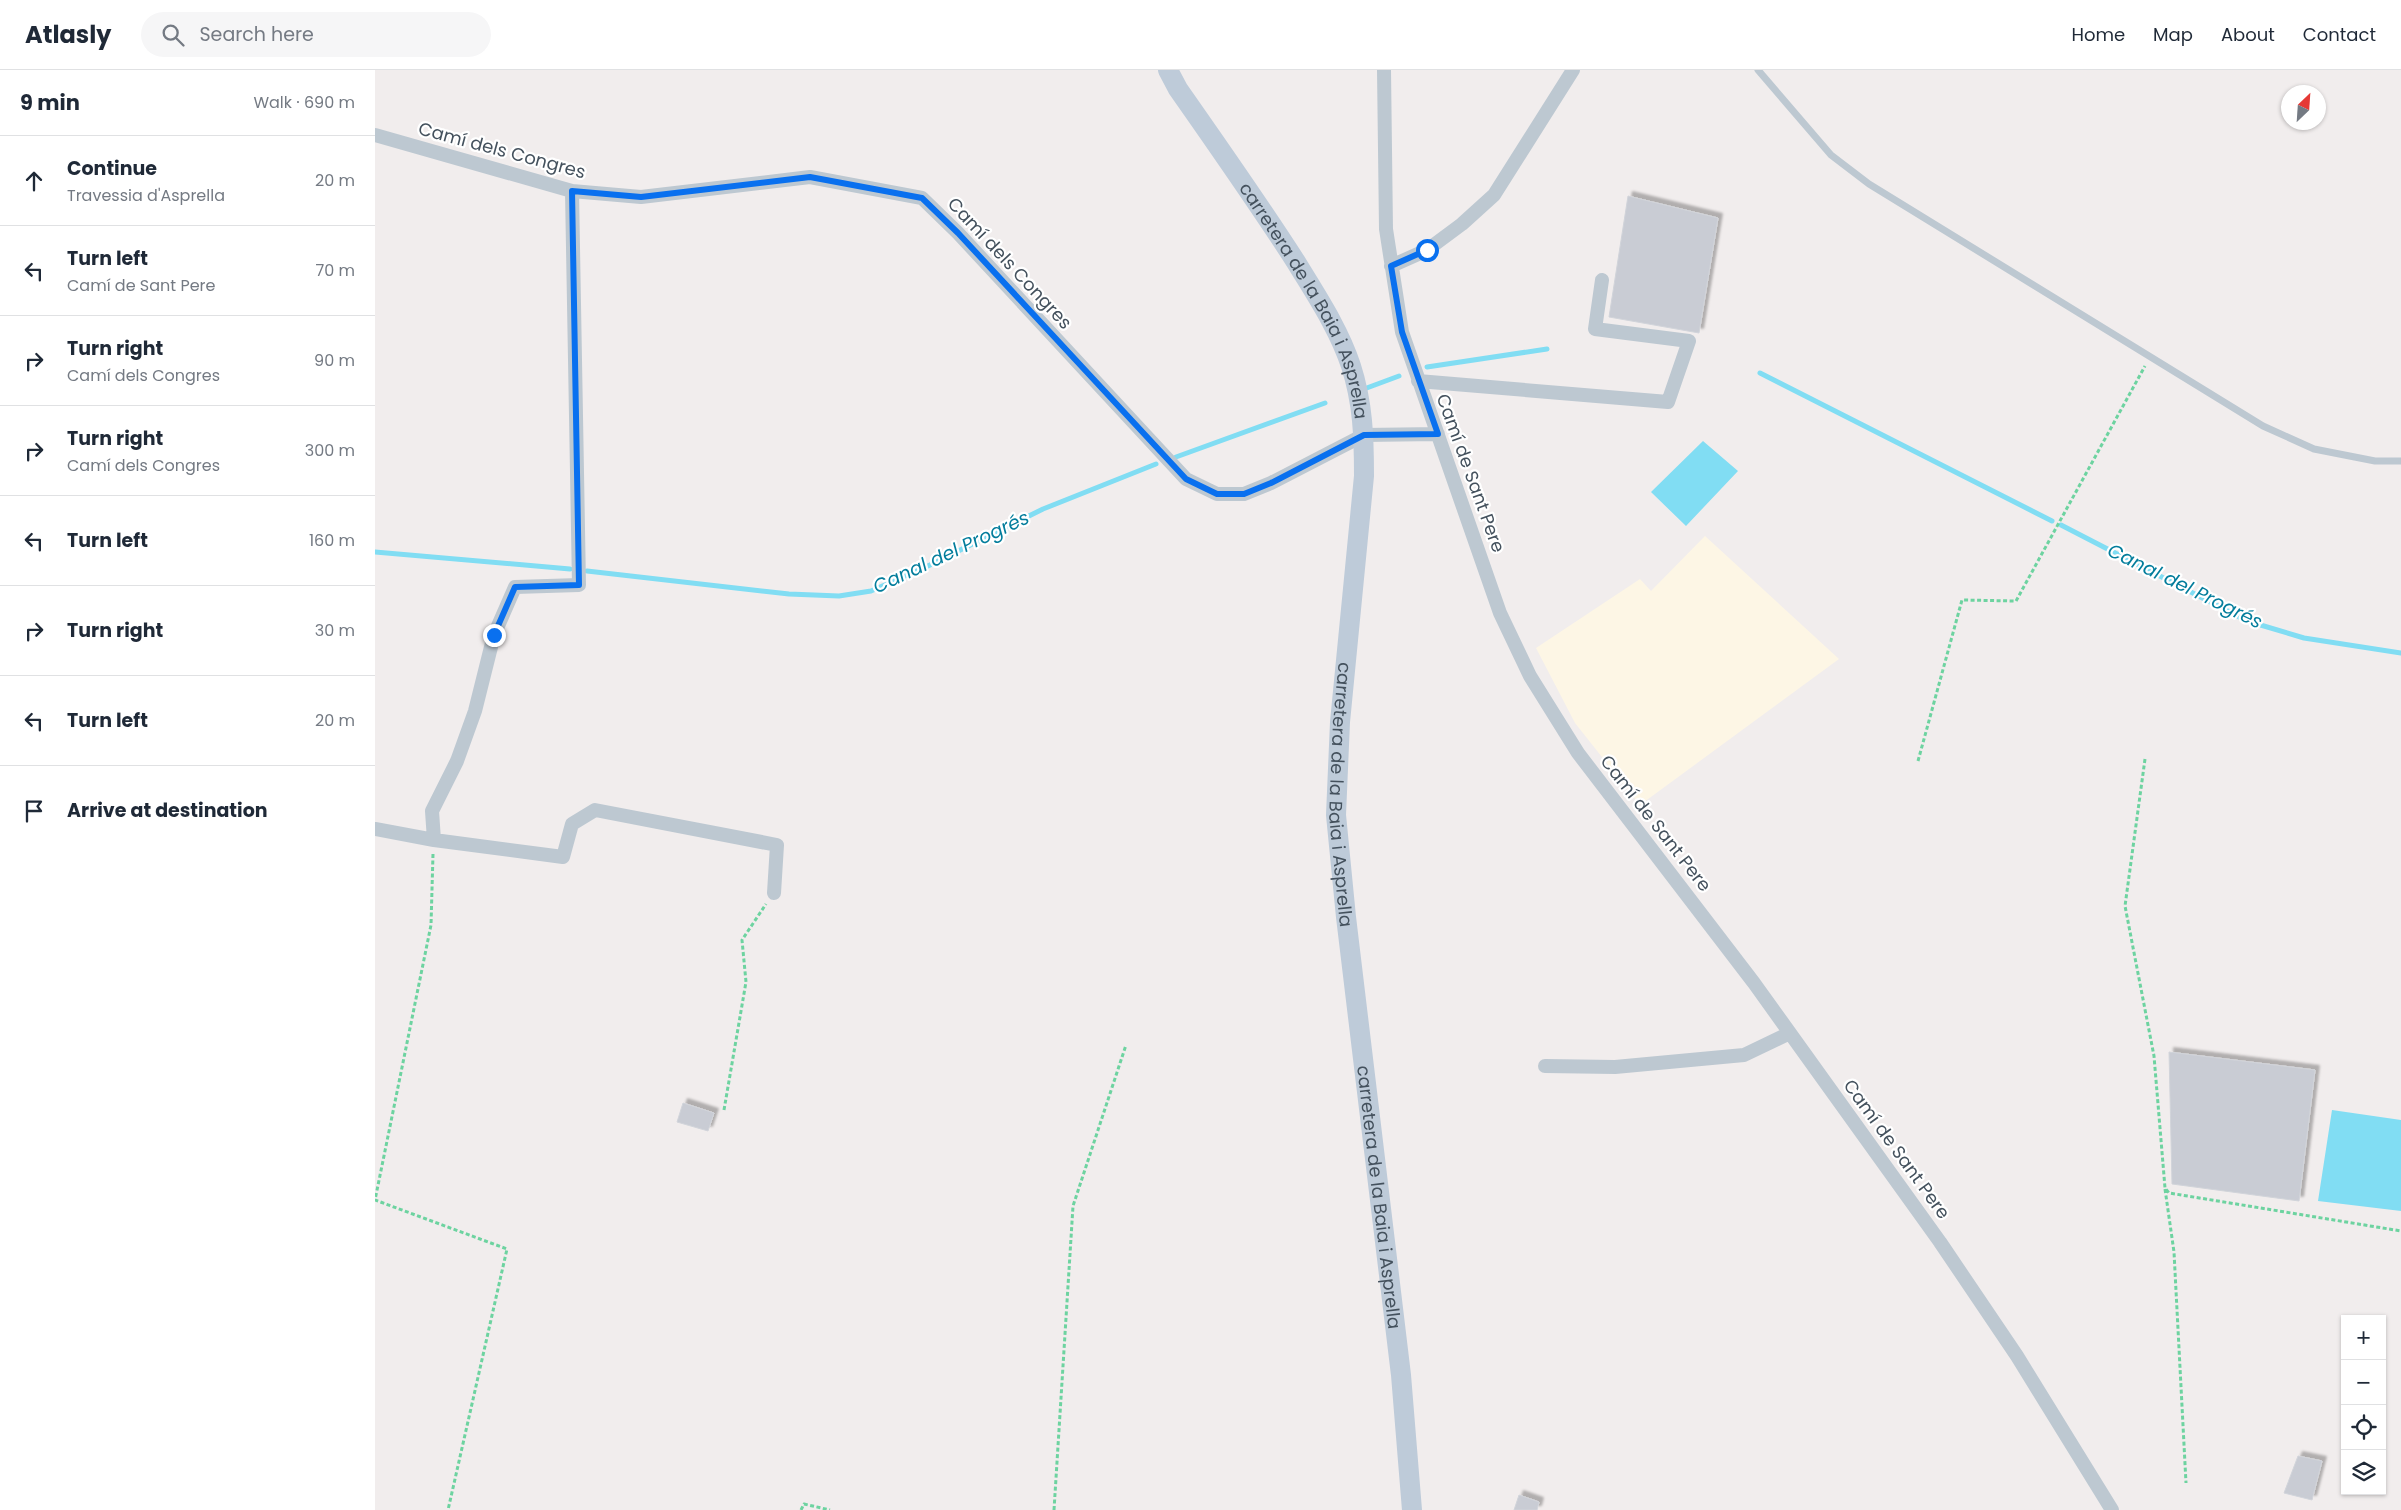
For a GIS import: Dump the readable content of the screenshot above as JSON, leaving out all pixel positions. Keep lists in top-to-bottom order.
{
  "streets": {
    "main road": ["carretera de la Baia i Asprella"],
    "street": ["Camí dels Congres", "Camí de Sant Pere"]
  },
  "crossings": [
    ["Camí dels Congres", "carretera de la Baia i Asprella"],
    ["Camí dels Congres", "Camí de Sant Pere"]
  ],
  "water": ["Canal del Progrés"],
  "north": "top right",
  "page": {
    "header": "Atlasly",
    "search": "Search here",
    "nav": [
      "Home",
      "Map",
      "About",
      "Contact"
    ],
    "heading": ["9 min", "Walk · 690 m"],
    "list": [
      ["Continue", "Travessia d'Asprella", "20 m"],
      ["Turn left", "Camí de Sant Pere", "70 m"],
      ["Turn right", "Camí dels Congres", "90 m"],
      ["Turn right", "Camí dels Congres", "300 m"],
      ["Turn left", "160 m"],
      ["Turn right", "30 m"],
      ["Turn left", "20 m"],
      "Arrive at destination"
    ],
    "map_buttons": ["+", "−"]
  }
}
